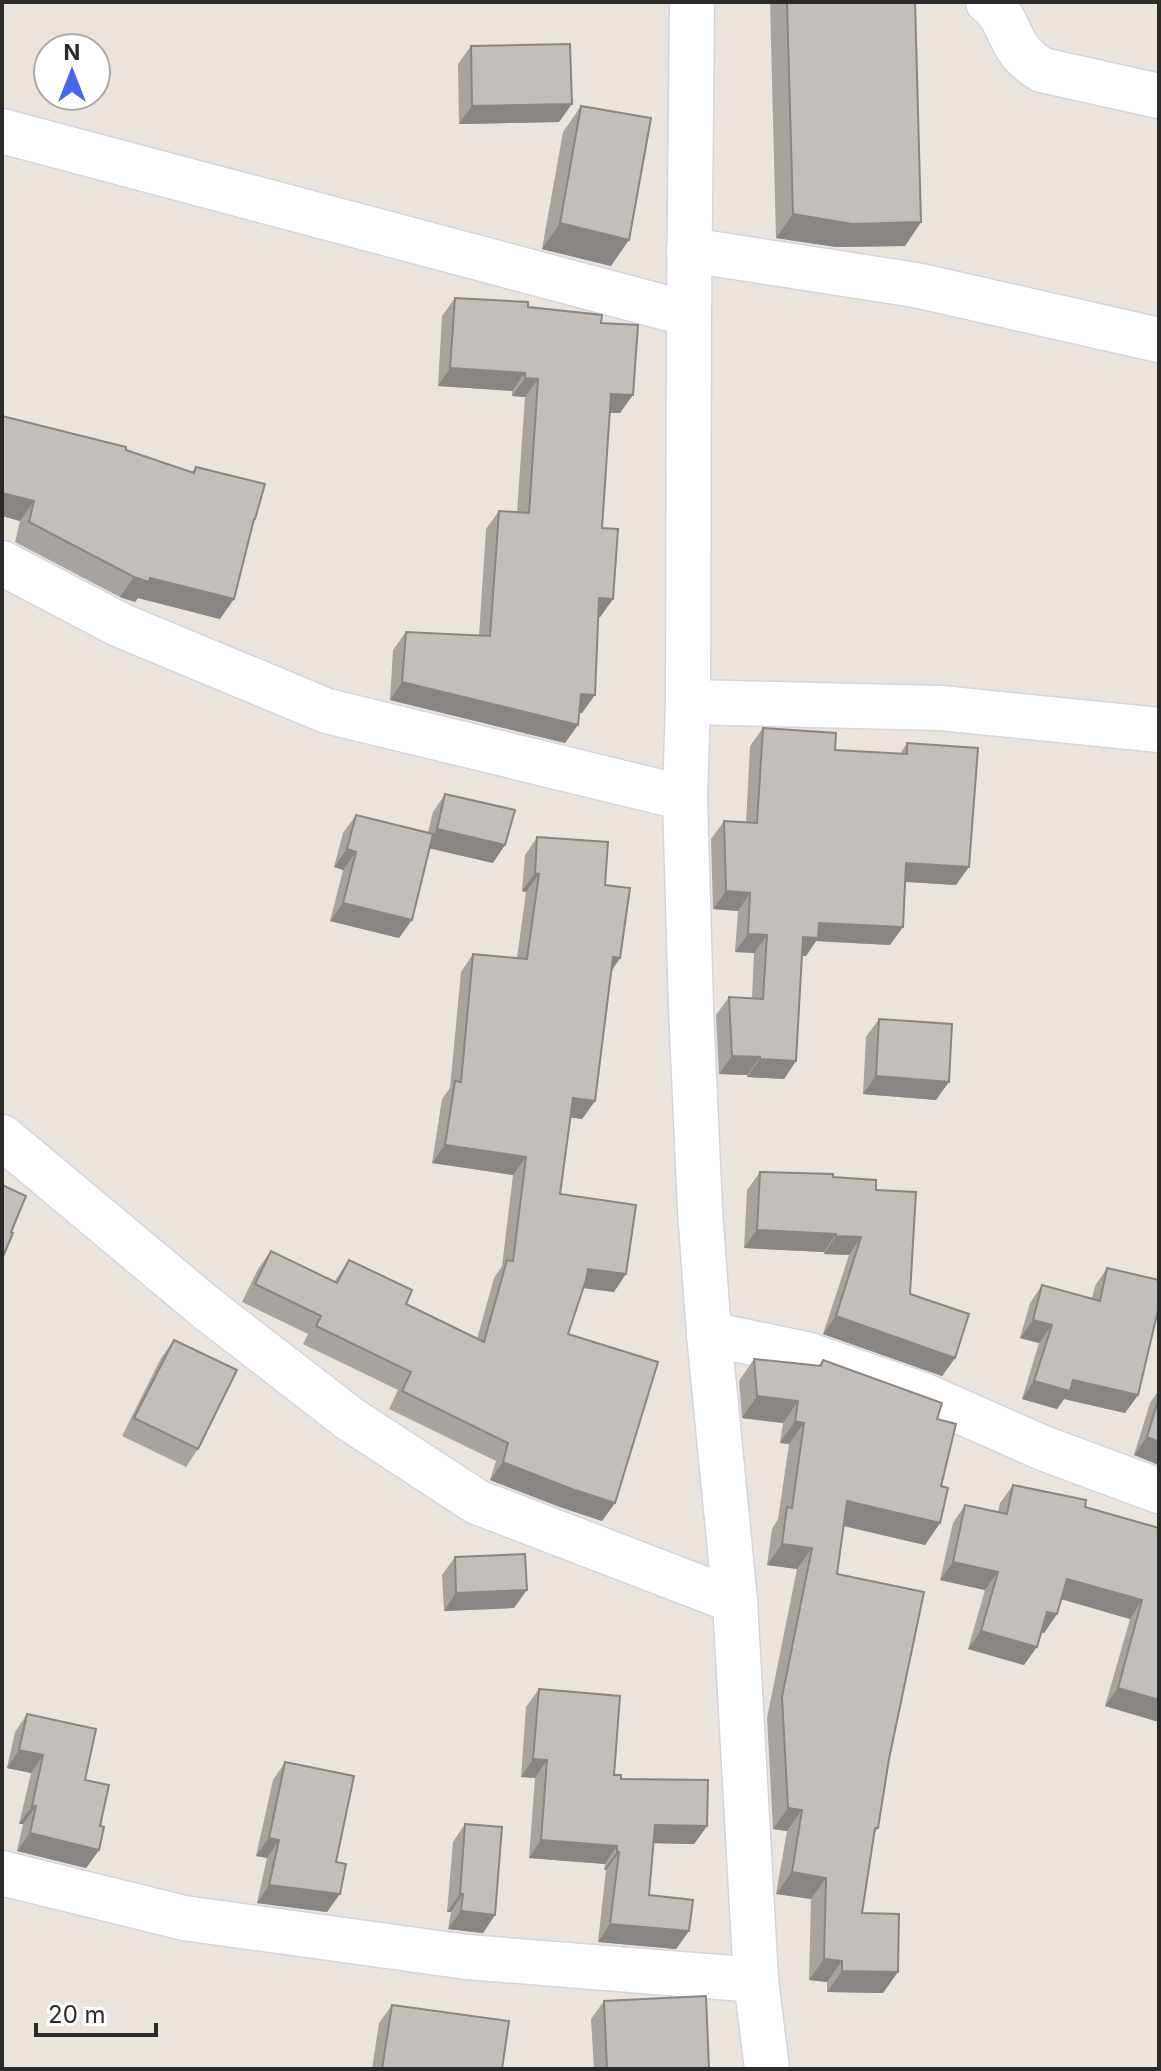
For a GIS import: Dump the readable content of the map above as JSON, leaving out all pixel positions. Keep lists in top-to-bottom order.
{
  "scale_bar": "20 m",
  "north": "top"
}
